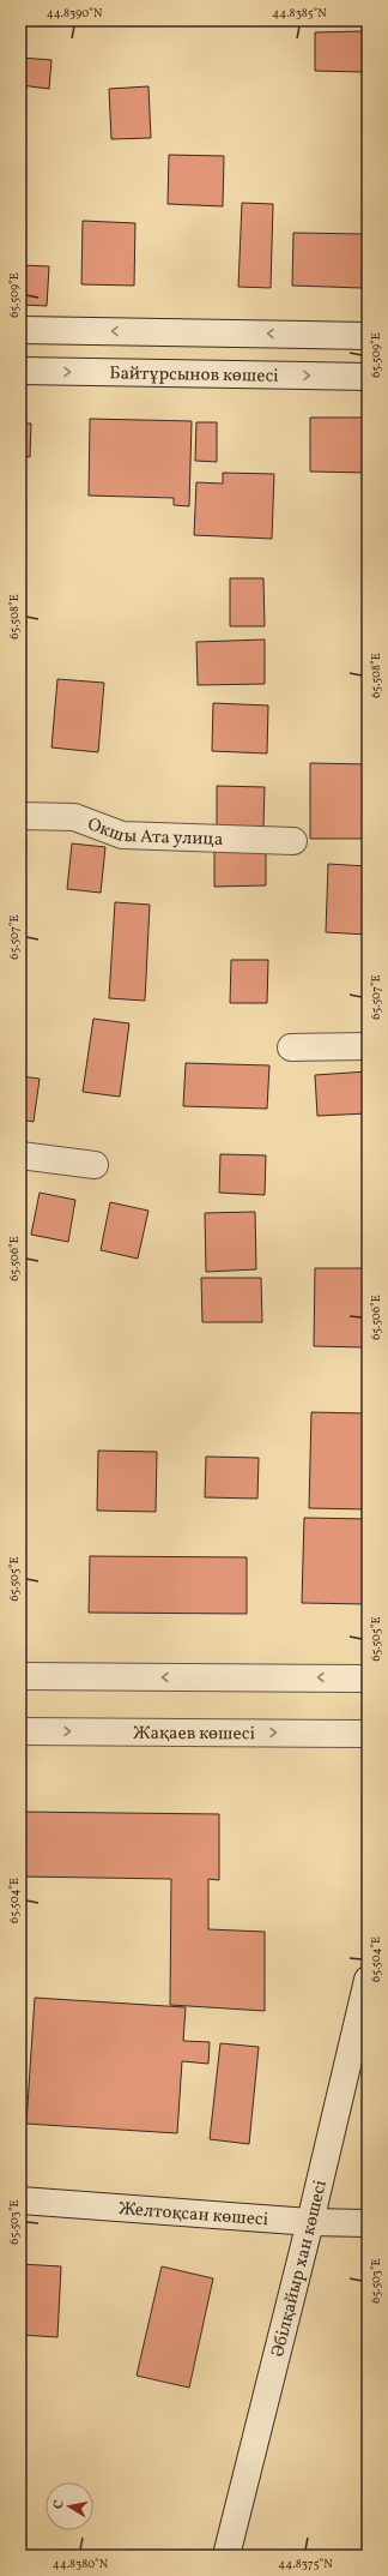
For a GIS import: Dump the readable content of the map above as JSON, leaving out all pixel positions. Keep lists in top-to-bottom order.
{
  "streets": {
    "street": [
      "Байтұрсынов көшесі",
      "Окшы Ата улица",
      "Жақаев көшесі",
      "Желтоқсан көшесі",
      "Әбілқайыр хан көшесі"
    ]
  },
  "crossings": [
    ["Желтоқсан көшесі", "Әбілқайыр хан көшесі"]
  ],
  "north": "left",
  "coordinates": [
    "44.8390°N",
    "44.8385°N",
    "65.509°E",
    "65.508°E",
    "65.507°E",
    "65.506°E",
    "65.505°E",
    "65.504°E",
    "65.503°E",
    "44.8380°N",
    "44.8375°N"
  ]
}
